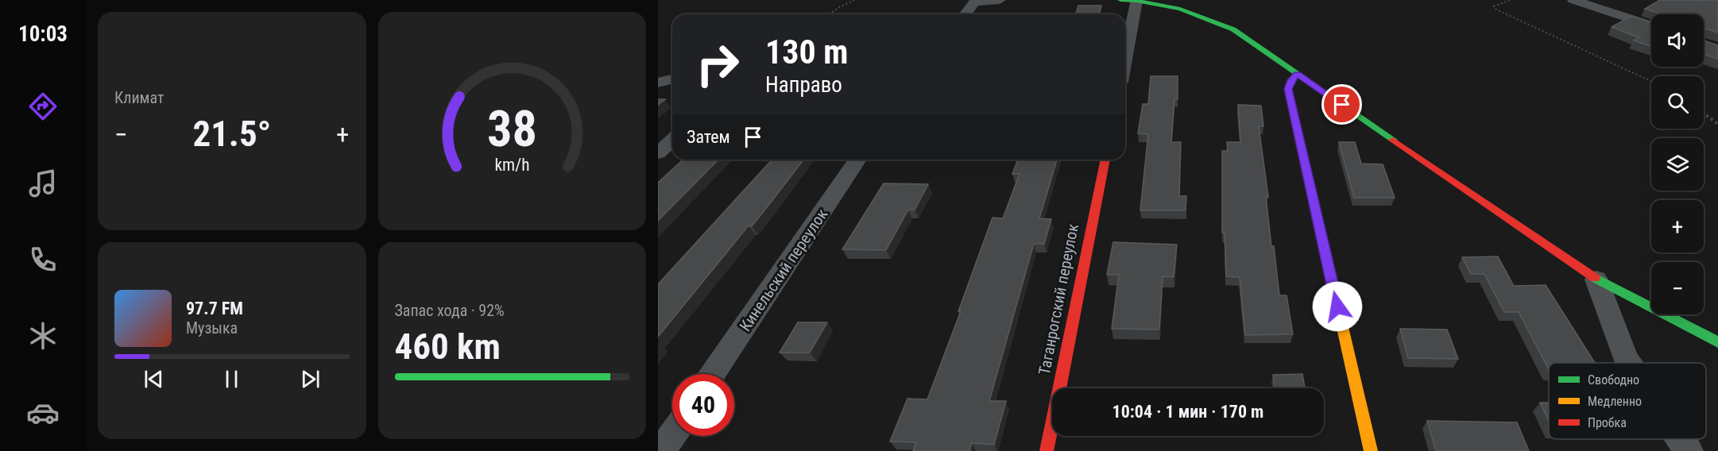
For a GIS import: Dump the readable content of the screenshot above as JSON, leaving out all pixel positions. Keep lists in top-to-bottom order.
{
  "streets": {
    "street": ["Кинельский переулок", "Таганрогский переулок"]
  },
  "legend": ["Свободно", "Медленно", "Пробка"],
  "page": {
    "tabs": "10:03",
    "tile": [
      "Климат",
      ["Запас хода · 92%", "460 km"]
    ],
    "map_buttons": ["+", "−"],
    "turn": ["130 m", "Направо"],
    "heat": ["−", "21.5°", "+"],
    "then": "Затем",
    "song": ["97.7 FM", "Музыка"],
    "limit": "40",
    "trip": "10:04 · 1 мин · 170 m",
    "gauge": ["38", "km/h"]
  }
}
